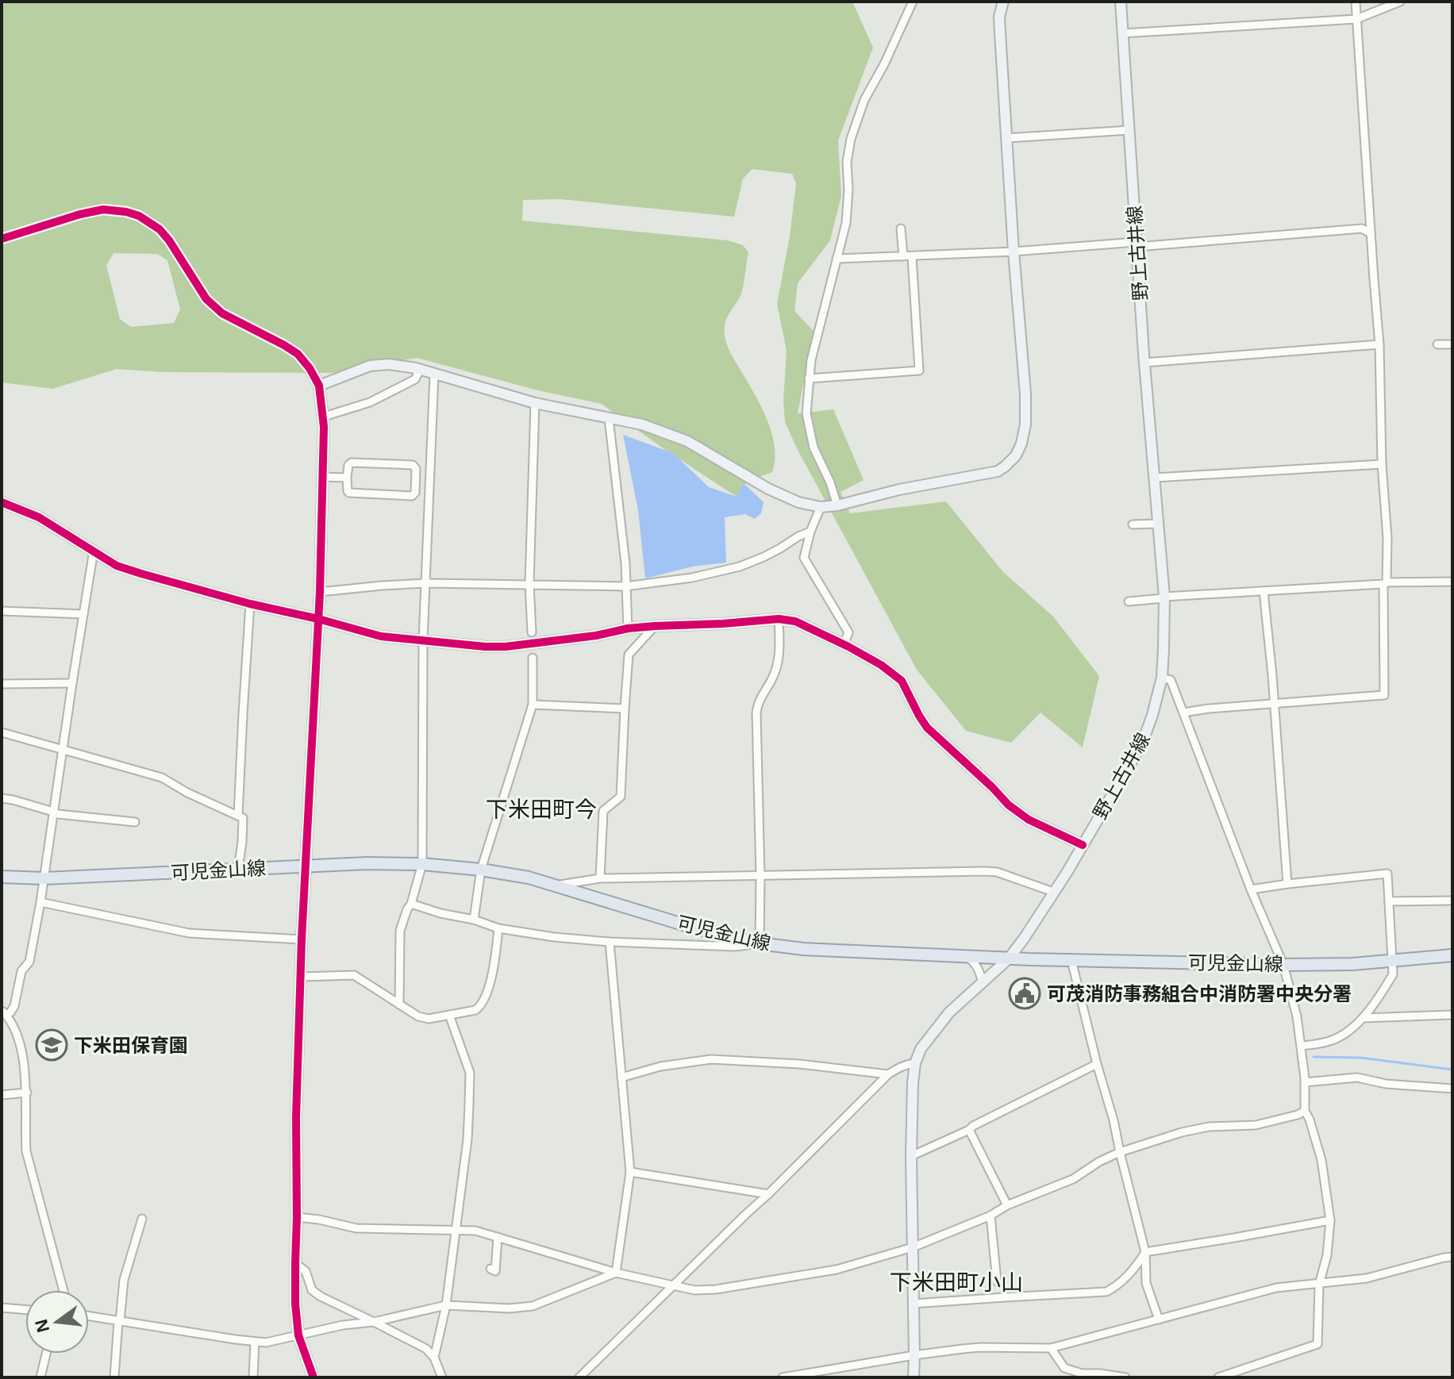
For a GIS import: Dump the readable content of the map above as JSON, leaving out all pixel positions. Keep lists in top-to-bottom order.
{
  "streets": {
    "main road": ["可児金山線"],
    "street": ["野上古井線"]
  },
  "crossings": [
    ["野上古井線", "可児金山線"]
  ],
  "districts": ["下米田町今", "下米田町小山"],
  "places": {
    "public building": ["可茂消防事務組合中消防署中央分署"],
    "school or university": ["下米田保育園"]
  },
  "north": "left"
}
